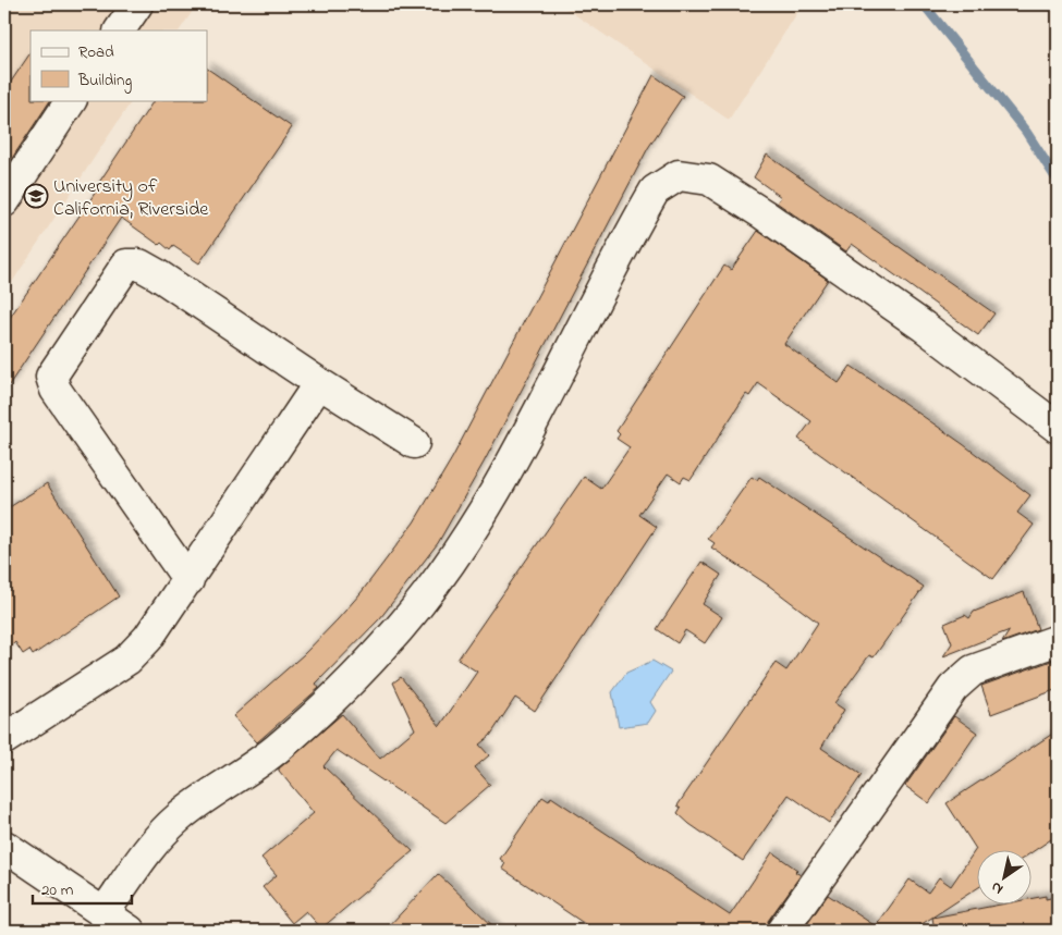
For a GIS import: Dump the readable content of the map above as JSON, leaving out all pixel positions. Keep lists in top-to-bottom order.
{
  "places": {
    "school or university": ["University of California, Riverside"]
  },
  "legend": ["Road", "Building"],
  "scale_bar": "20 m",
  "north": "bottom left"
}
